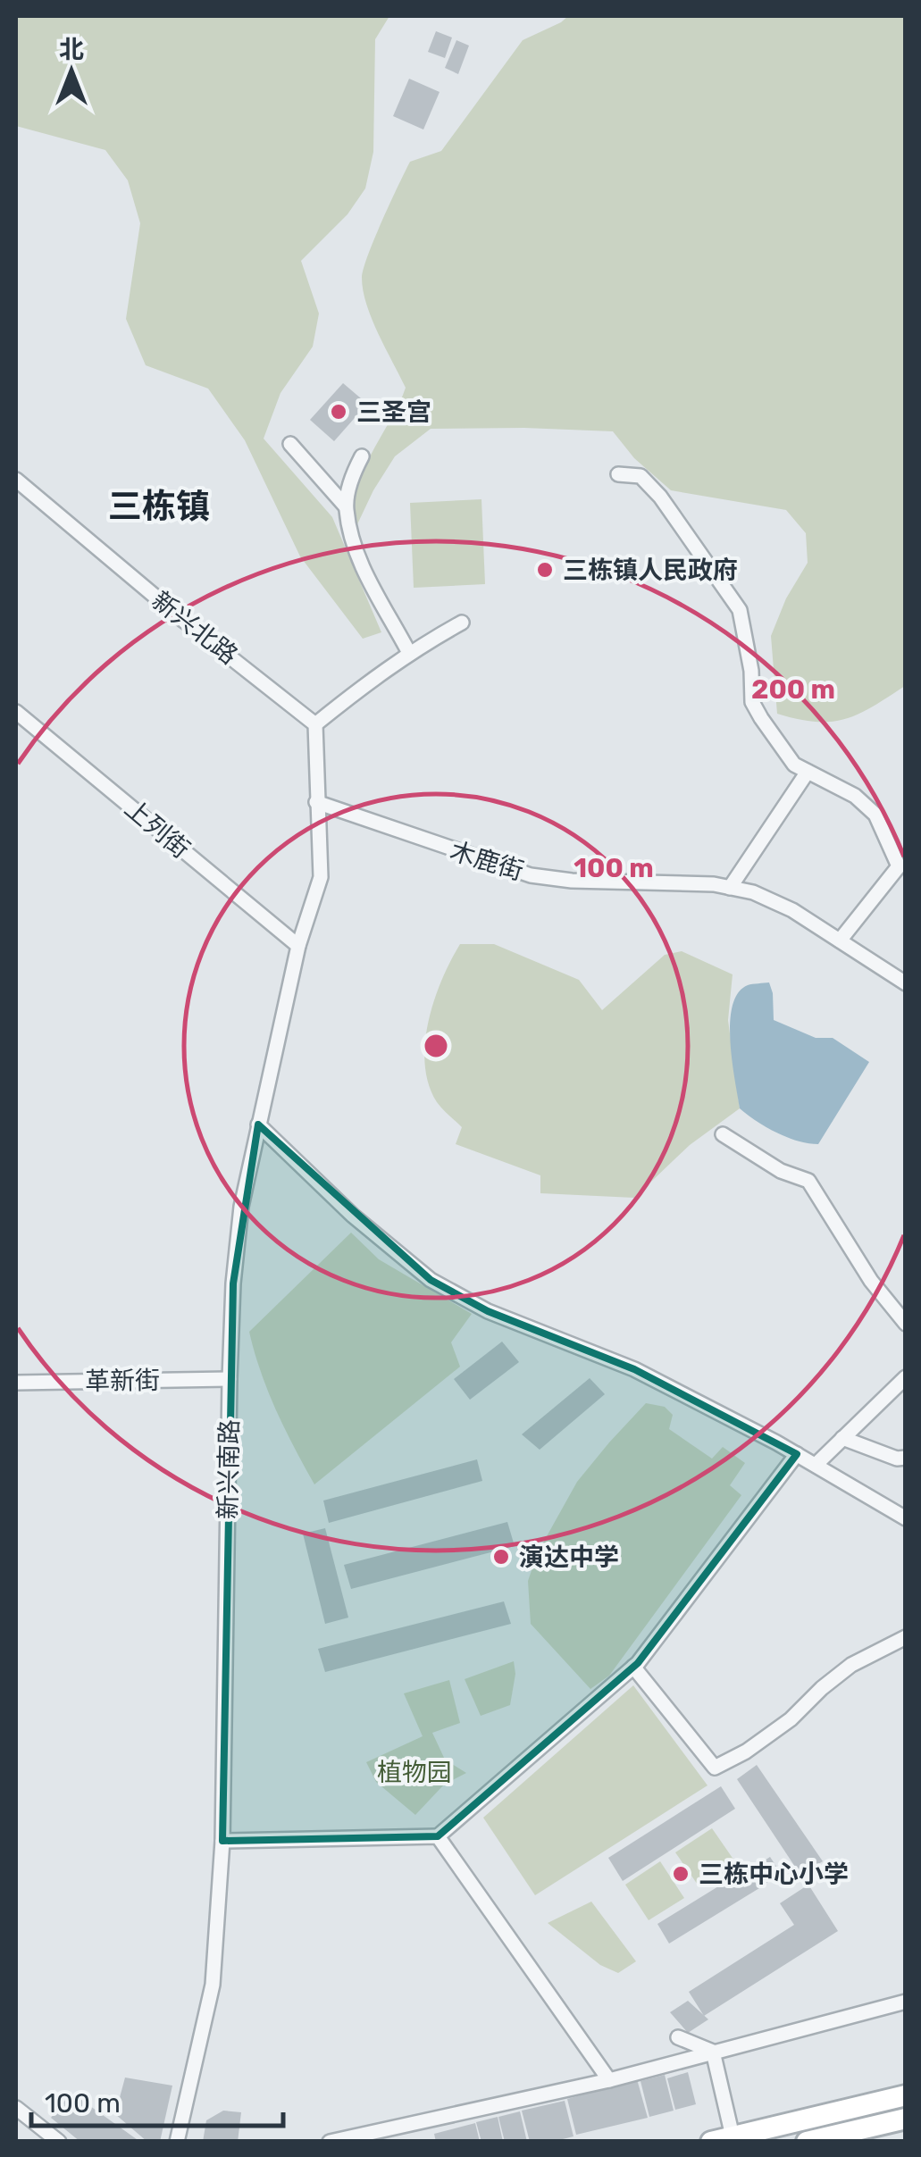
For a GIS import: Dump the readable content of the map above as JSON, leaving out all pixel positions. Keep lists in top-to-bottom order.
{
  "streets": {
    "street": [
      "新兴北路",
      "上列街",
      "木鹿街",
      "革新街",
      "新兴南路"
    ]
  },
  "crossings": [
    ["上列街", "新兴南路"],
    ["木鹿街", "新兴南路"],
    ["革新街", "新兴南路"]
  ],
  "districts": ["三栋镇"],
  "parks": ["植物园"],
  "places": [
    "三圣宫",
    "三栋镇人民政府",
    "演达中学",
    "三栋中心小学"
  ],
  "scale_bar": "100 m",
  "north": "top",
  "rings": ["200 m", "100 m"]
}
